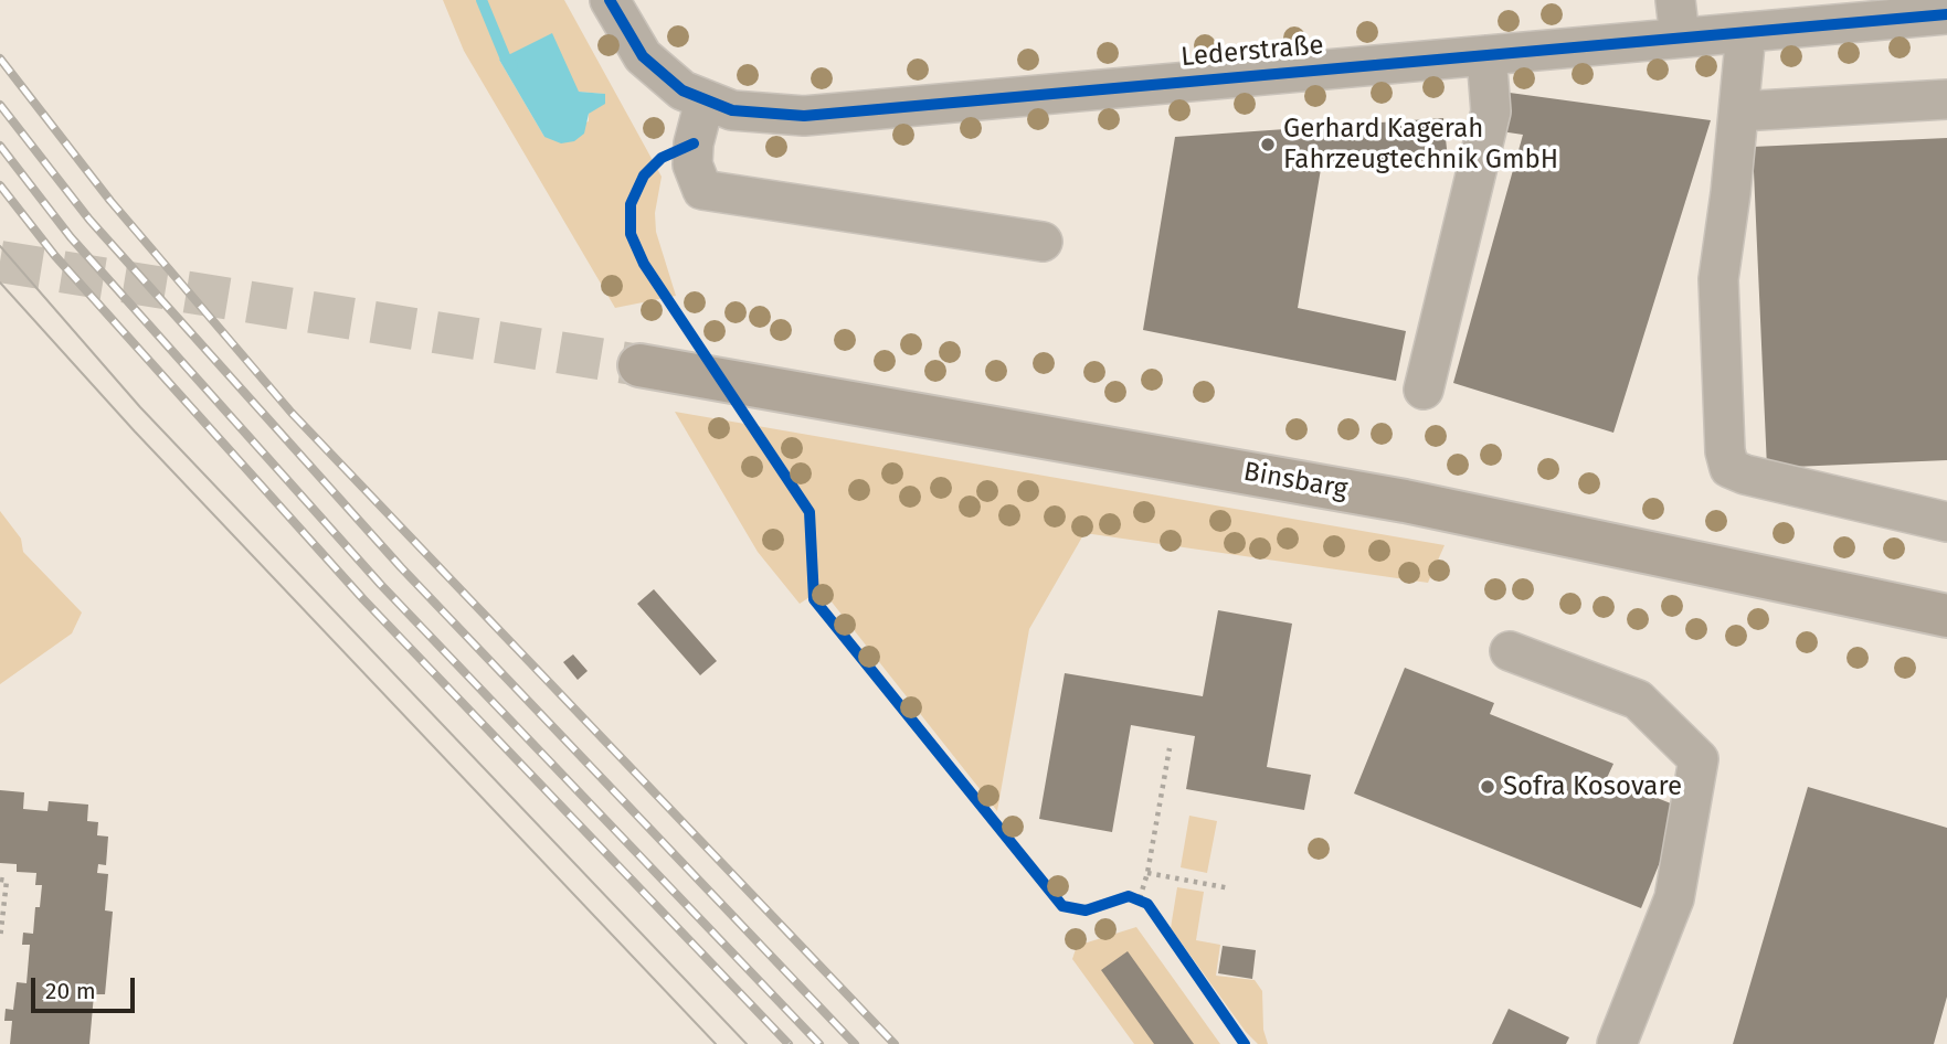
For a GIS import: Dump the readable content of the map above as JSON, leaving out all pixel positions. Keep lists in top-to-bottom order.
{
  "streets": {
    "main road": ["Binsbarg"],
    "street": ["Lederstraße"]
  },
  "places": ["Gerhard Kagerah Fahrzeugtechnik GmbH", "Sofra Kosovare"],
  "scale_bar": "20 m"
}
